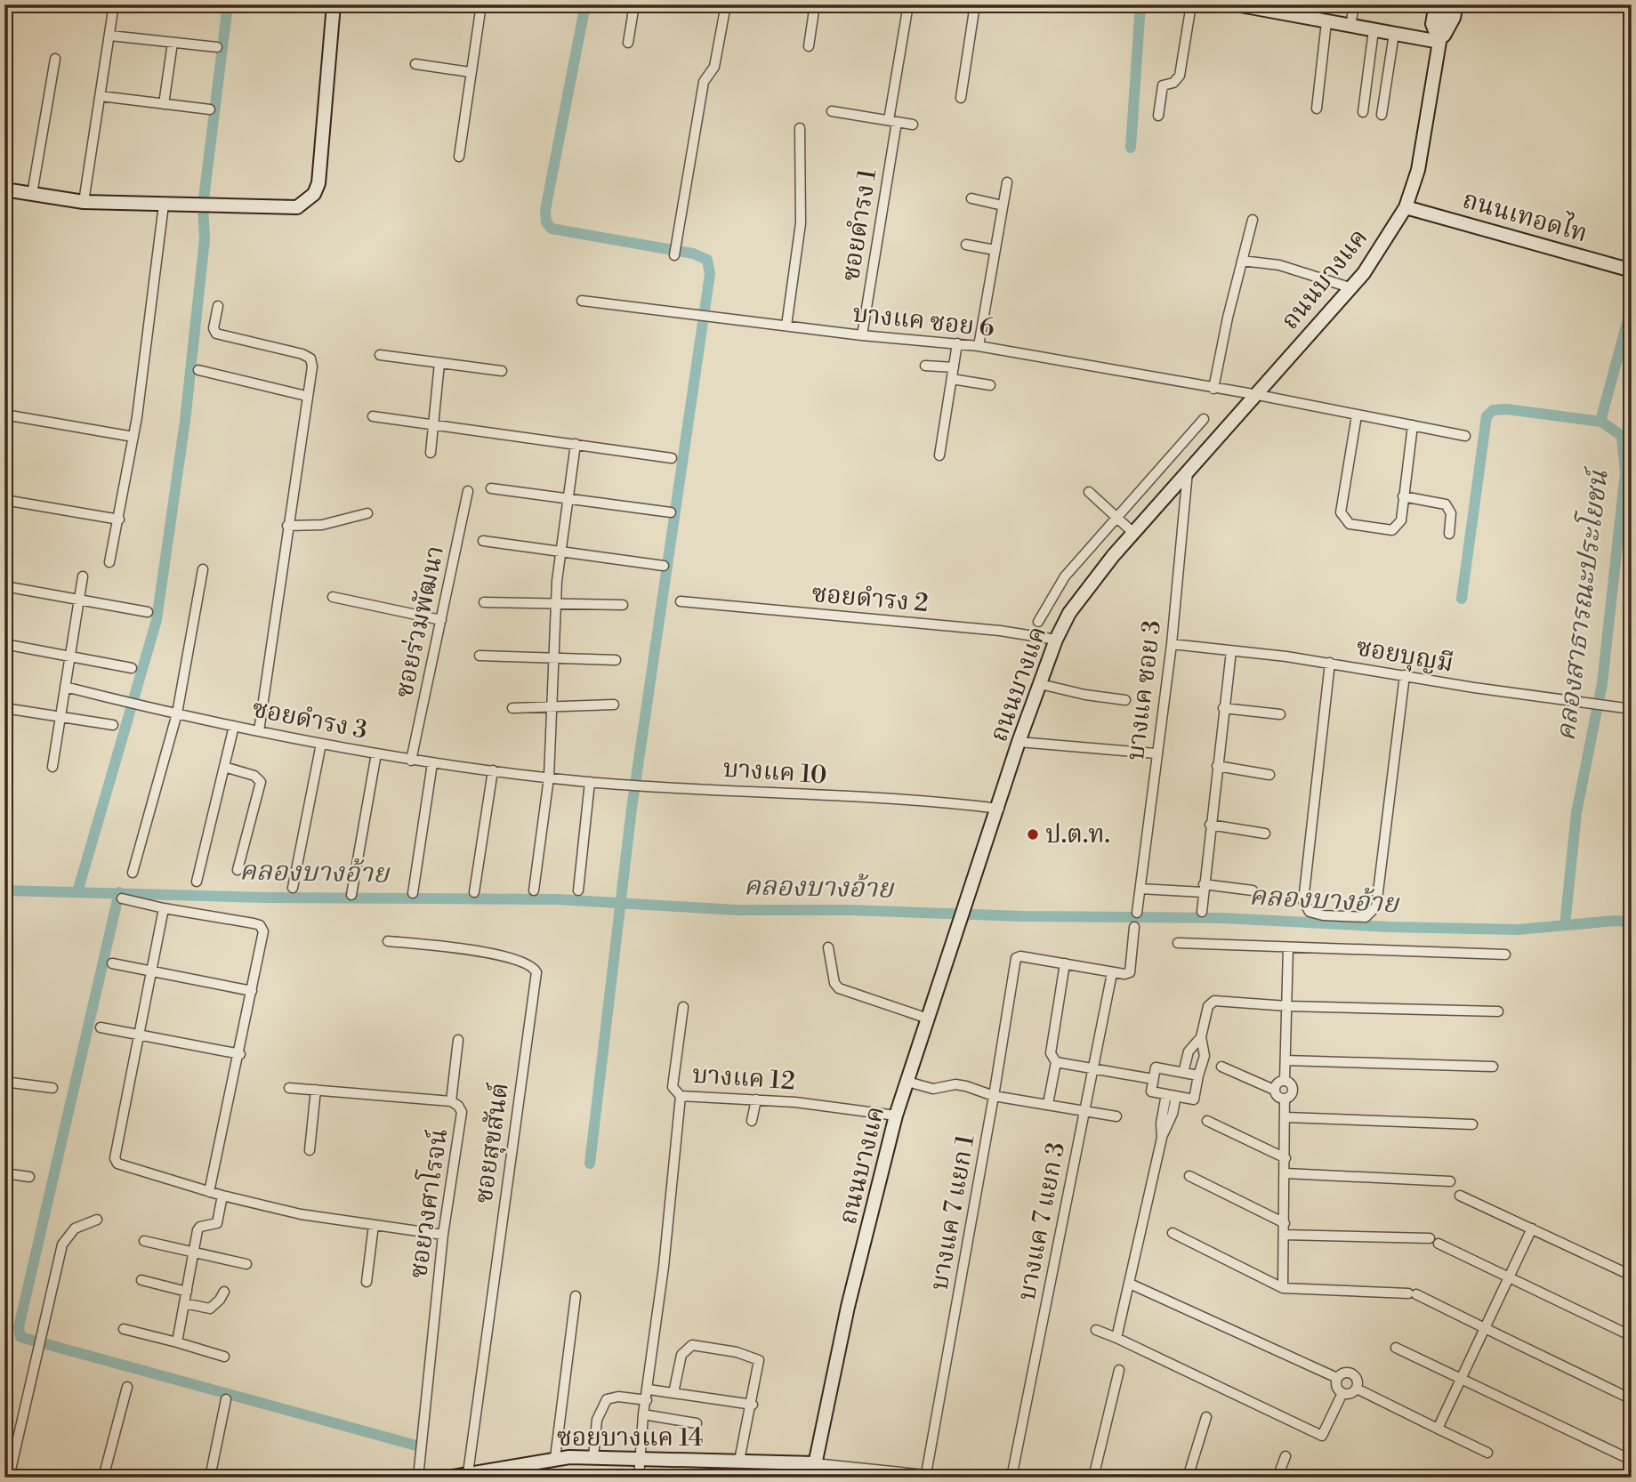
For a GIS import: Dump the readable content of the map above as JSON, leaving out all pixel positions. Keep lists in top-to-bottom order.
{
  "streets": {
    "main road": ["ถนนเทอดไท", "ถนนบางแค", "ซอยบางแค 14"],
    "street": [
      "ซอยดำรง 1",
      "บางแค ซอย 6",
      "ซอยดำรง 2",
      "ซอยร่วมพัฒนา",
      "ซอยบุญมี",
      "บางแค ซอย 3",
      "ซอยดำรง 3",
      "บางแค 10",
      "บางแค 12",
      "ซอยสุขสันต์",
      "ซอยวงศาโรจน์",
      "บางแค 7 แยก 1",
      "บางแค 7 แยก 3"
    ]
  },
  "crossings": [
    ["ถนนเทอดไท", "ถนนบางแค"],
    ["ซอยดำรง 1", "บางแค ซอย 6"],
    ["ถนนบางแค", "บางแค ซอย 6"],
    ["ถนนบางแค", "ซอยดำรง 2"],
    ["ถนนบางแค", "บางแค ซอย 3"],
    ["ถนนบางแค", "บางแค 10"],
    ["ถนนบางแค", "บางแค 12"],
    ["ถนนบางแค", "ซอยบางแค 14"],
    ["ซอยร่วมพัฒนา", "ซอยดำรง 3"],
    ["ซอยบุญมี", "บางแค ซอย 3"],
    ["ซอยดำรง 3", "บางแค 10"],
    ["ซอยสุขสันต์", "ซอยบางแค 14"]
  ],
  "water": ["คลองสาธารณะประโยชน์", "คลองบางอ้าย"],
  "places": ["ป.ต.ท."]
}
